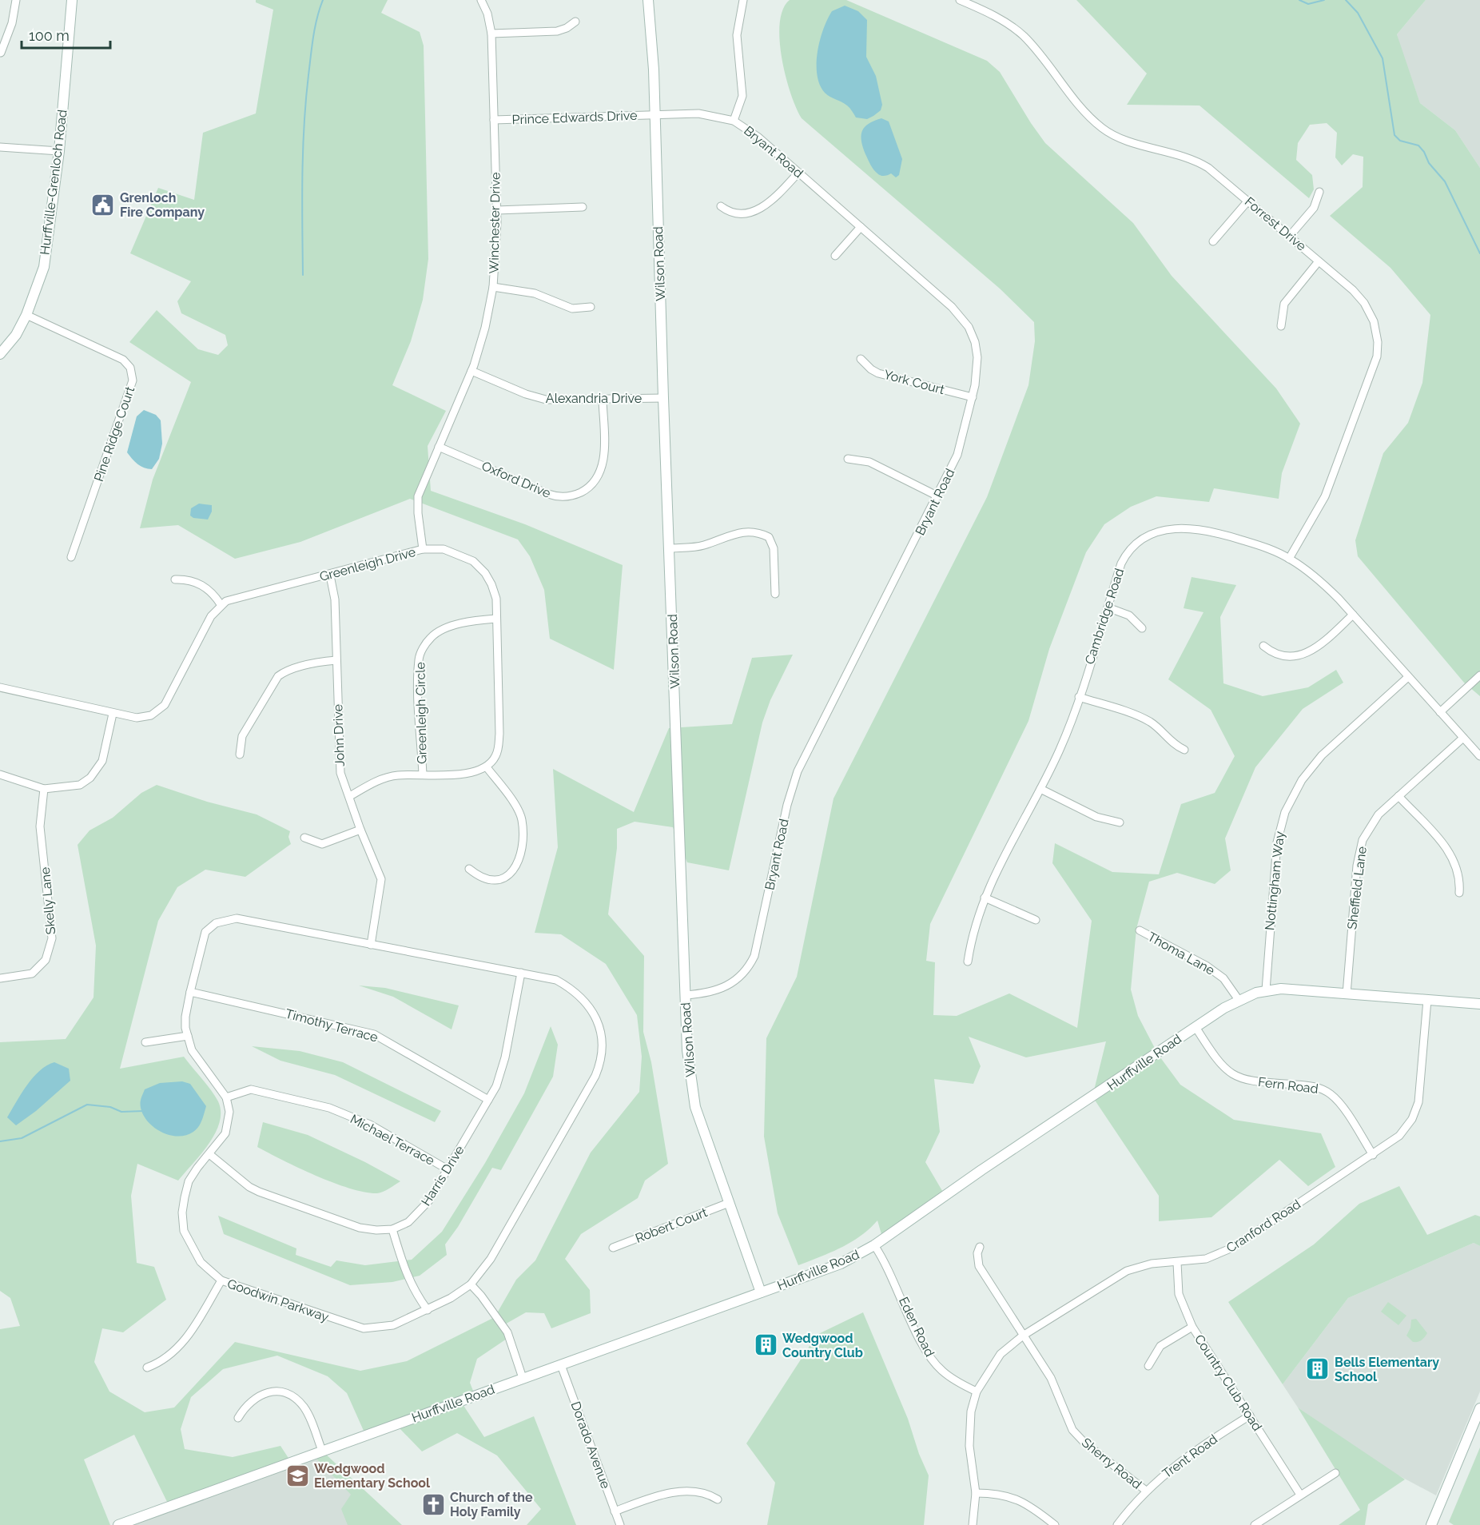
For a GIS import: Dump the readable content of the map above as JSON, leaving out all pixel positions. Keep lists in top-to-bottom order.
{
  "streets": {
    "street": [
      "Prince Edwards Drive",
      "Bryant Road",
      "Hurffville-Grenloch Road",
      "Winchester Drive",
      "Forrest Drive",
      "Wilson Road",
      "York Court",
      "Alexandria Drive",
      "Pine Ridge Court",
      "Oxford Drive",
      "Greenleigh Drive",
      "Cambridge Road",
      "Greenleigh Circle",
      "John Drive",
      "Nottingham Way",
      "Sheffield Lane",
      "Skelly Lane",
      "Thoma Lane",
      "Timothy Terrace",
      "Hurffville Road",
      "Fern Road",
      "Michael Terrace",
      "Harris Drive",
      "Robert Court",
      "Cranford Road",
      "Goodwin Parkway",
      "Eden Road",
      "Country Club Road",
      "Dorado Avenue",
      "Trent Road",
      "Sherry Road"
    ]
  },
  "crossings": [
    ["Prince Edwards Drive", "Bryant Road"],
    ["Prince Edwards Drive", "Winchester Drive"],
    ["Prince Edwards Drive", "Wilson Road"],
    ["Bryant Road", "Wilson Road"],
    ["Bryant Road", "York Court"],
    ["Hurffville-Grenloch Road", "Pine Ridge Court"],
    ["Winchester Drive", "Alexandria Drive"],
    ["Winchester Drive", "Oxford Drive"],
    ["Winchester Drive", "Greenleigh Drive"],
    ["Forrest Drive", "Cambridge Road"],
    ["Wilson Road", "Alexandria Drive"],
    ["Wilson Road", "Hurffville Road"],
    ["Wilson Road", "Robert Court"],
    ["Alexandria Drive", "Oxford Drive"],
    ["Greenleigh Drive", "Greenleigh Circle"],
    ["Greenleigh Drive", "John Drive"],
    ["Cambridge Road", "Nottingham Way"],
    ["Cambridge Road", "Sheffield Lane"],
    ["John Drive", "Goodwin Parkway"],
    ["Nottingham Way", "Hurffville Road"],
    ["Sheffield Lane", "Hurffville Road"],
    ["Thoma Lane", "Hurffville Road"],
    ["Timothy Terrace", "Harris Drive"],
    ["Timothy Terrace", "Goodwin Parkway"],
    ["Hurffville Road", "Fern Road"],
    ["Hurffville Road", "Cranford Road"],
    ["Hurffville Road", "Eden Road"],
    ["Hurffville Road", "Dorado Avenue"],
    ["Fern Road", "Cranford Road"],
    ["Michael Terrace", "Harris Drive"],
    ["Michael Terrace", "Goodwin Parkway"],
    ["Harris Drive", "Goodwin Parkway"],
    ["Cranford Road", "Eden Road"],
    ["Cranford Road", "Country Club Road"],
    ["Cranford Road", "Sherry Road"],
    ["Country Club Road", "Trent Road"],
    ["Trent Road", "Sherry Road"]
  ],
  "places": {
    "public building": ["Grenloch Fire Company"],
    "building": ["Wedgwood Country Club", "Bells Elementary School"],
    "school or university": ["Wedgwood Elementary School"],
    "church": ["Church of the Holy Family"]
  },
  "scale_bar": "100 m"
}
